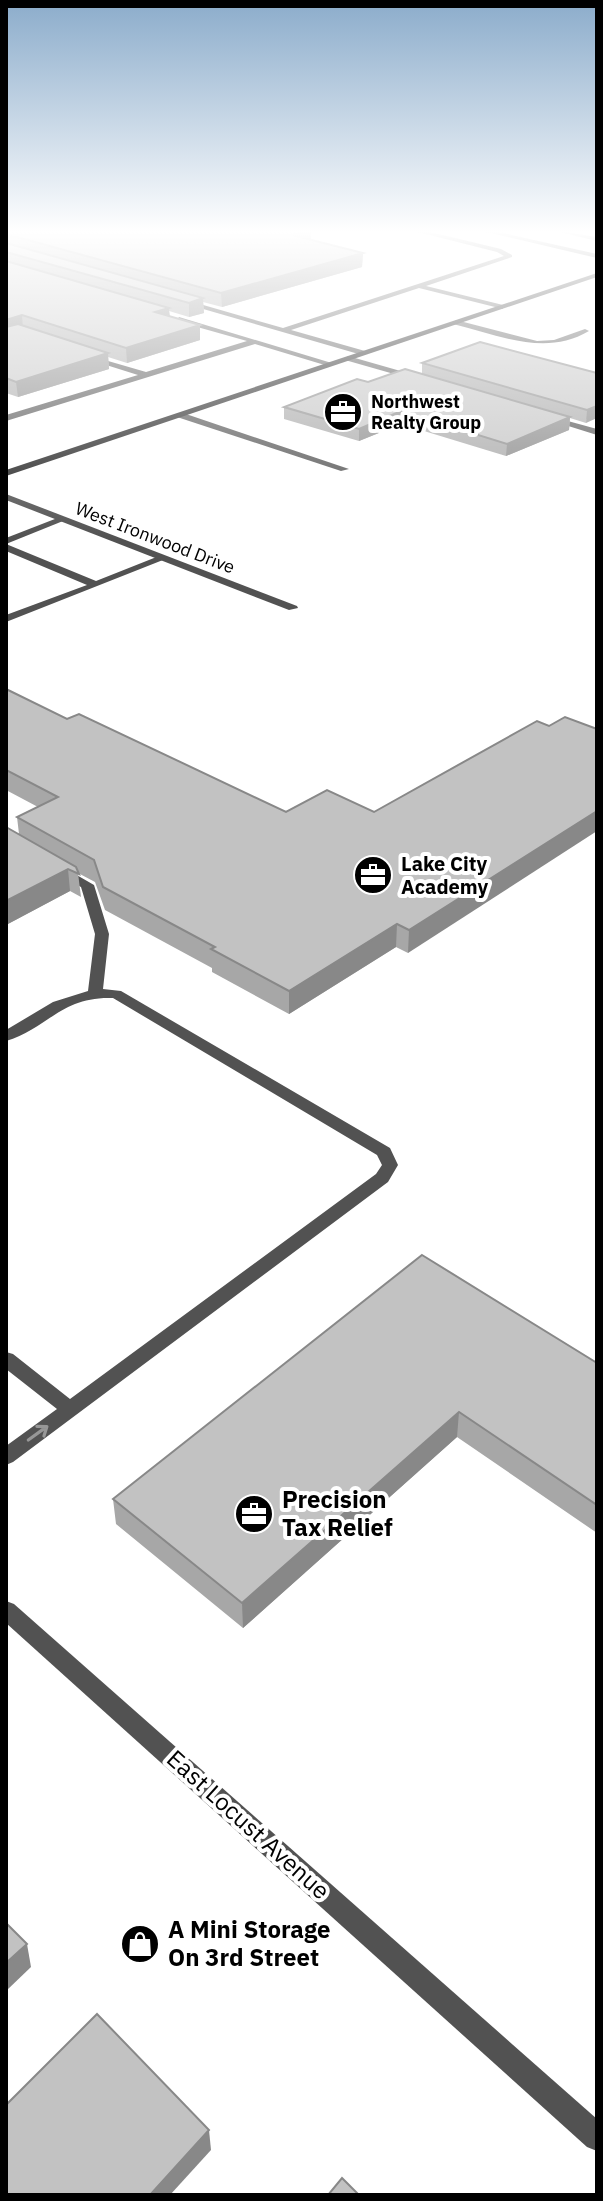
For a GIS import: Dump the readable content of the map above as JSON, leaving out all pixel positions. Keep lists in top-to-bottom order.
{
  "streets": {
    "street": ["West Ironwood Drive", "East Locust Avenue"]
  },
  "places": {
    "office": ["Northwest Realty Group", "Lake City Academy", "Precision Tax Relief"],
    "shop": ["A Mini Storage On 3rd Street"]
  }
}
